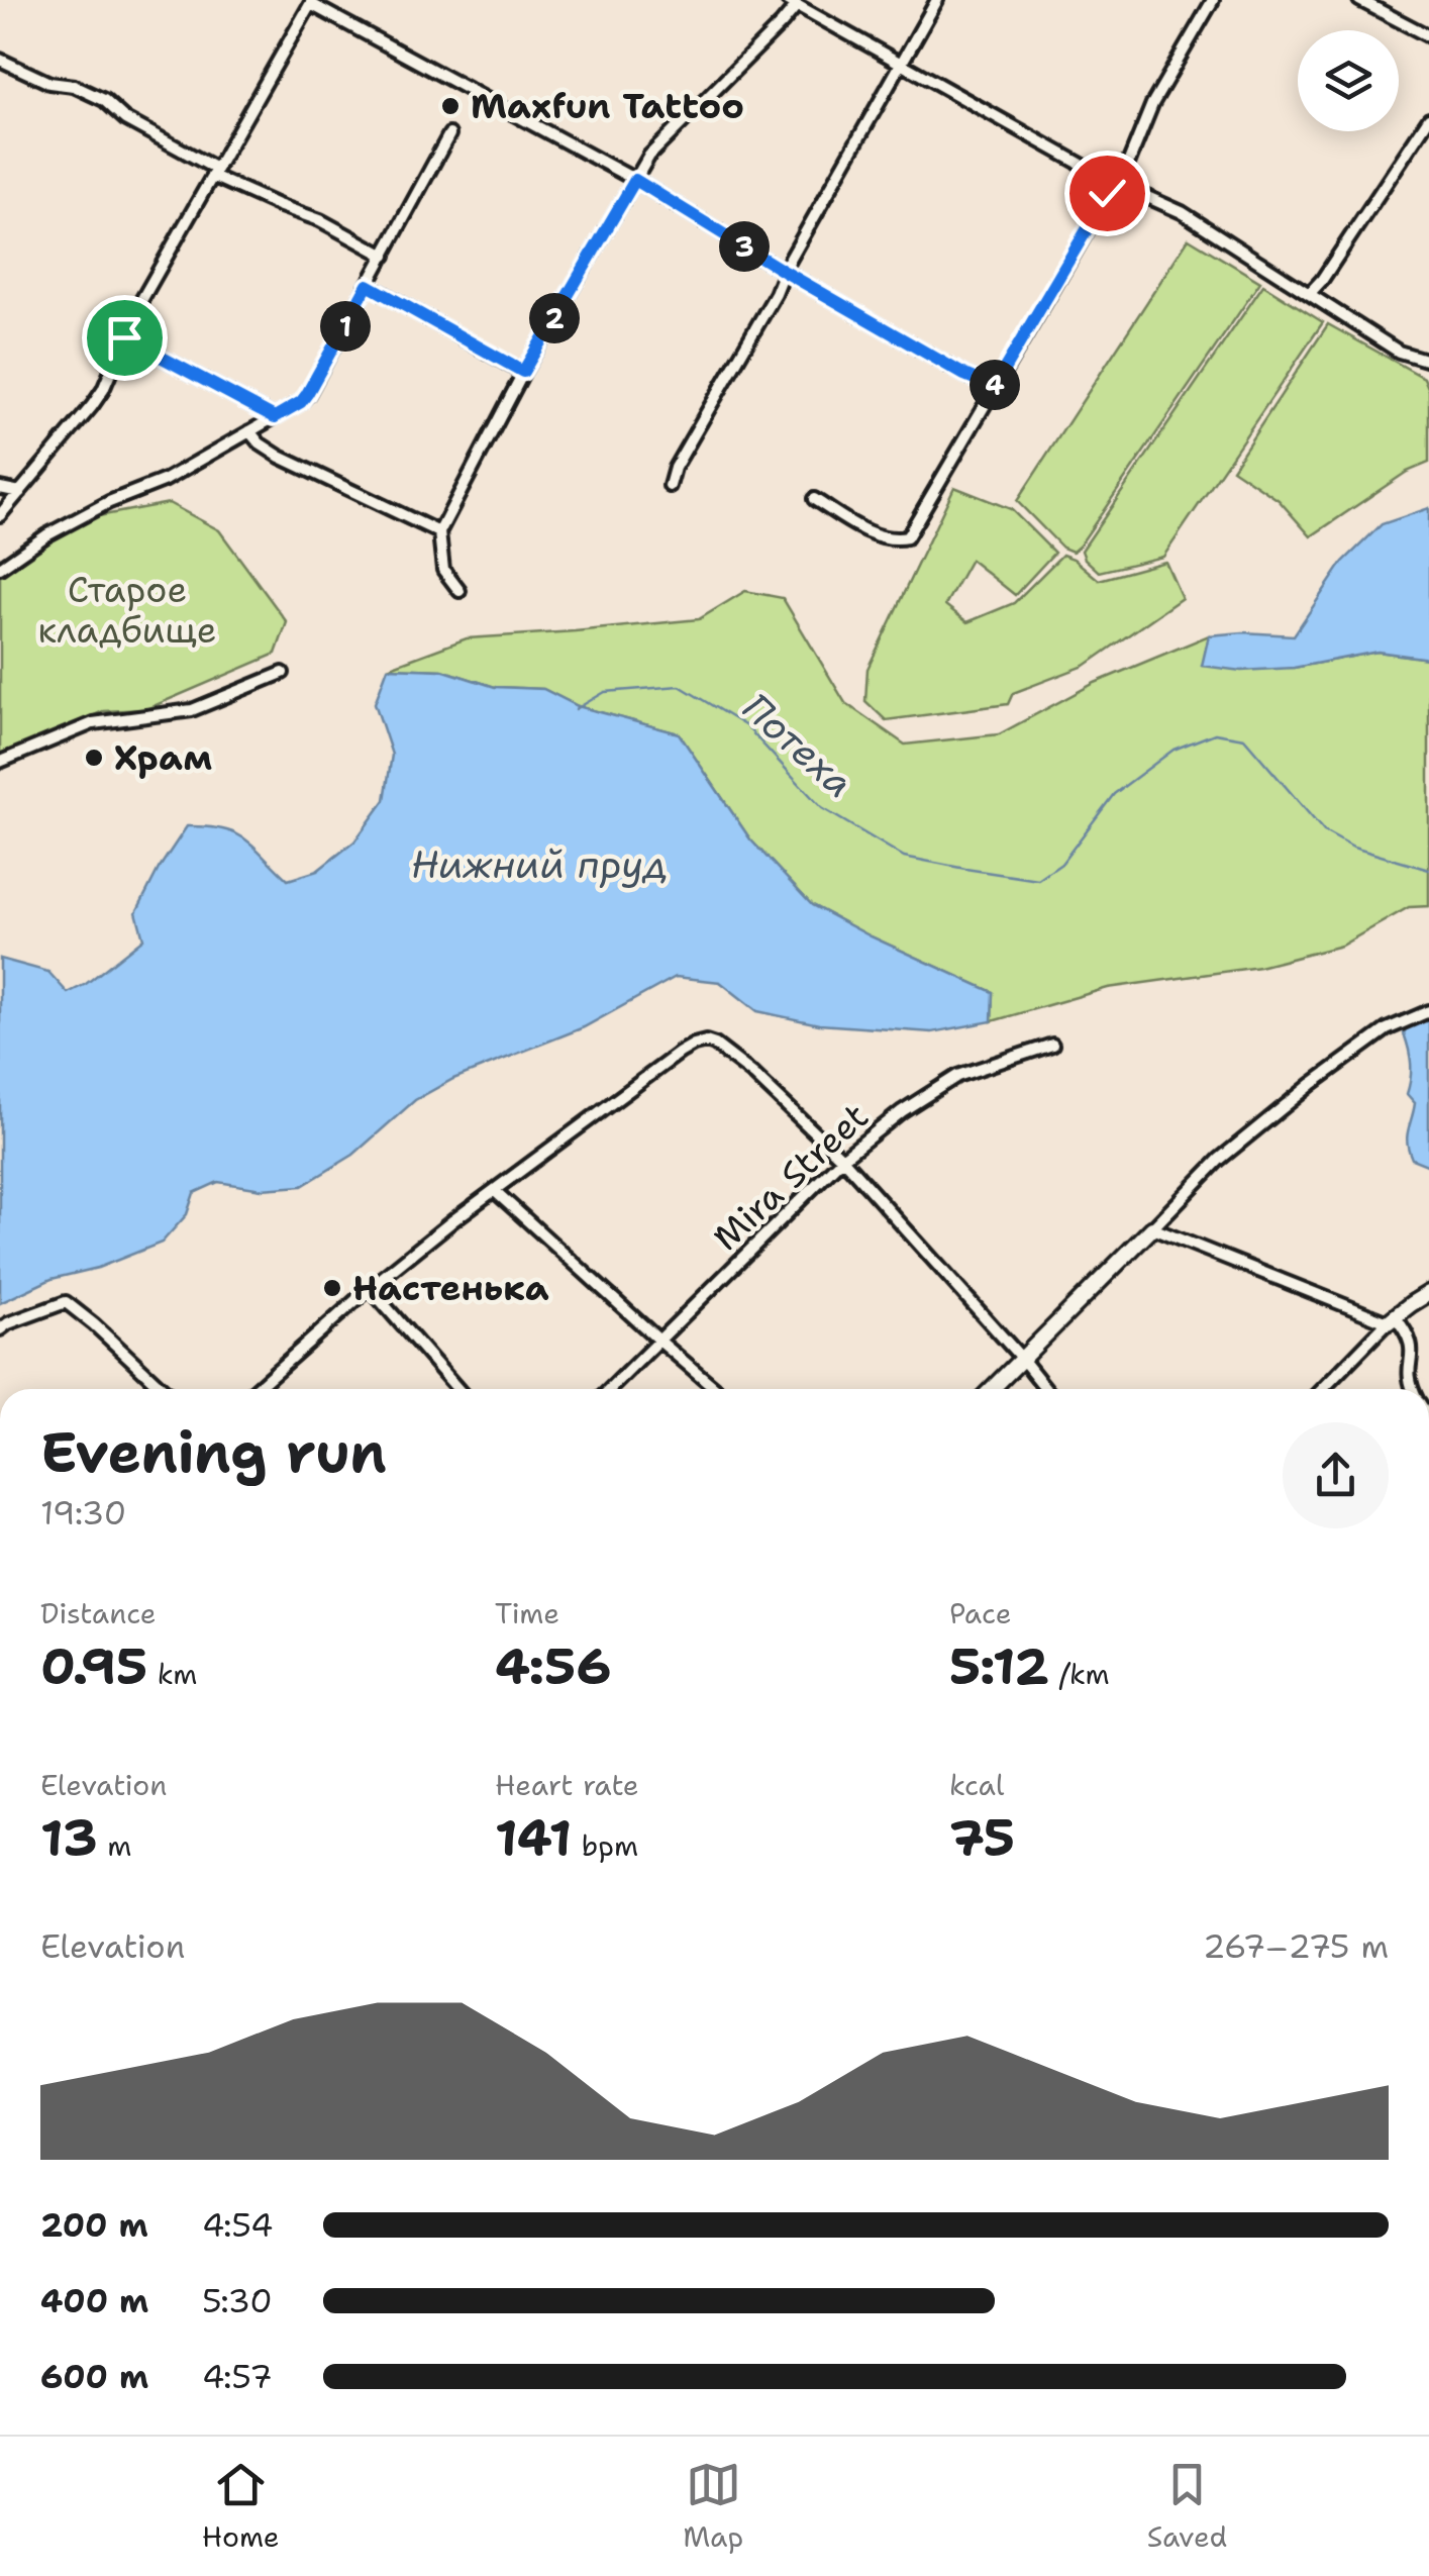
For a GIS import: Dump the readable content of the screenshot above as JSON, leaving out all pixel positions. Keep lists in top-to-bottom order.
{
  "streets": {
    "street": ["Mira Street"]
  },
  "water": ["Потеха", "Нижний пруд"],
  "parks": ["Старое кладбище"],
  "places": ["Maxfun Tattoo", "Храм", "Настенька"],
  "page": {
    "pins": [
      "3",
      "2",
      "1",
      "4"
    ],
    "heading": ["Evening run", "19:30"],
    "stats": [
      ["Distance", "0.95 km"],
      ["Time", "4:56"],
      ["Pace", "5:12 /km"],
      ["Elevation", "13 m"],
      ["Heart rate", "141 bpm"],
      ["kcal", "75"]
    ],
    "chart": ["Elevation", "267–275 m"],
    "list": [
      {
        "name": "200 m",
        "note": "4:54"
      },
      {
        "name": "400 m",
        "note": "5:30"
      },
      {
        "name": "600 m",
        "note": "4:57"
      }
    ],
    "tabs": ["Home", "Map", "Saved"]
  }
}
